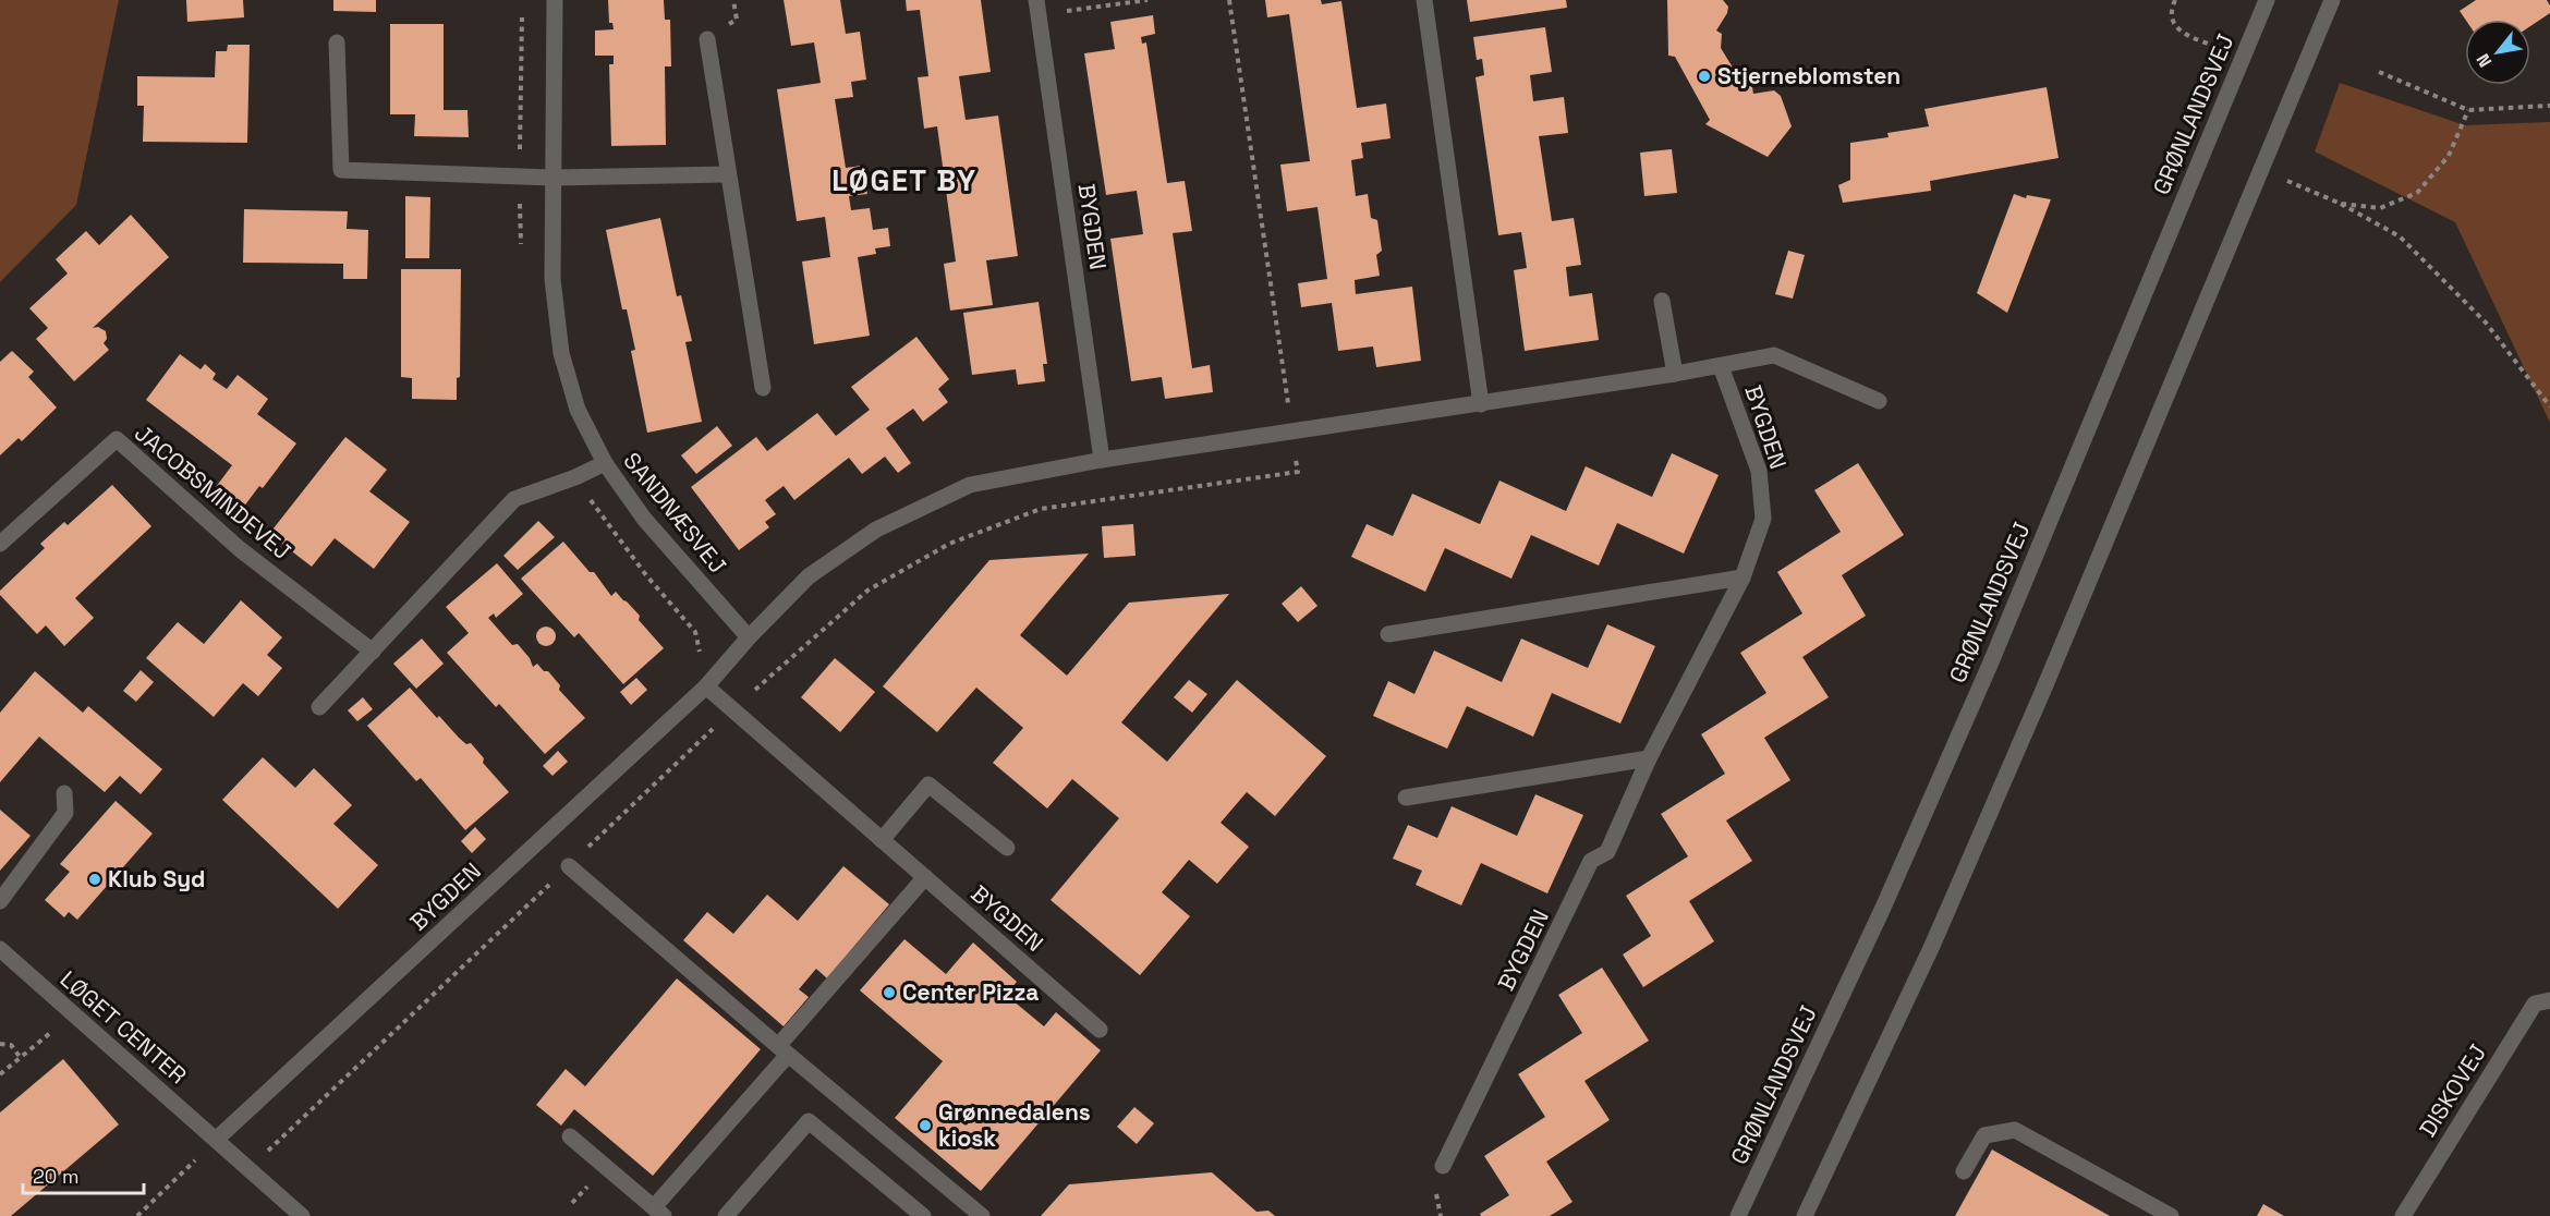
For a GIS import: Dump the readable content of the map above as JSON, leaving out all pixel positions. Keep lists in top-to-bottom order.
{
  "streets": {
    "street": [
      "GRØNLANDSVEJ",
      "BYGDEN",
      "JACOBSMINDEVEJ",
      "SANDNÆSVEJ",
      "LØGET CENTER",
      "DISKOVEJ"
    ]
  },
  "crossings": [
    ["BYGDEN", "SANDNÆSVEJ"],
    ["BYGDEN", "LØGET CENTER"]
  ],
  "districts": ["LØGET BY"],
  "places": [
    "Stjerneblomsten",
    "Klub Syd",
    "Center Pizza",
    "Grønnedalens kiosk"
  ],
  "scale_bar": "20 m",
  "north": "bottom left"
}
